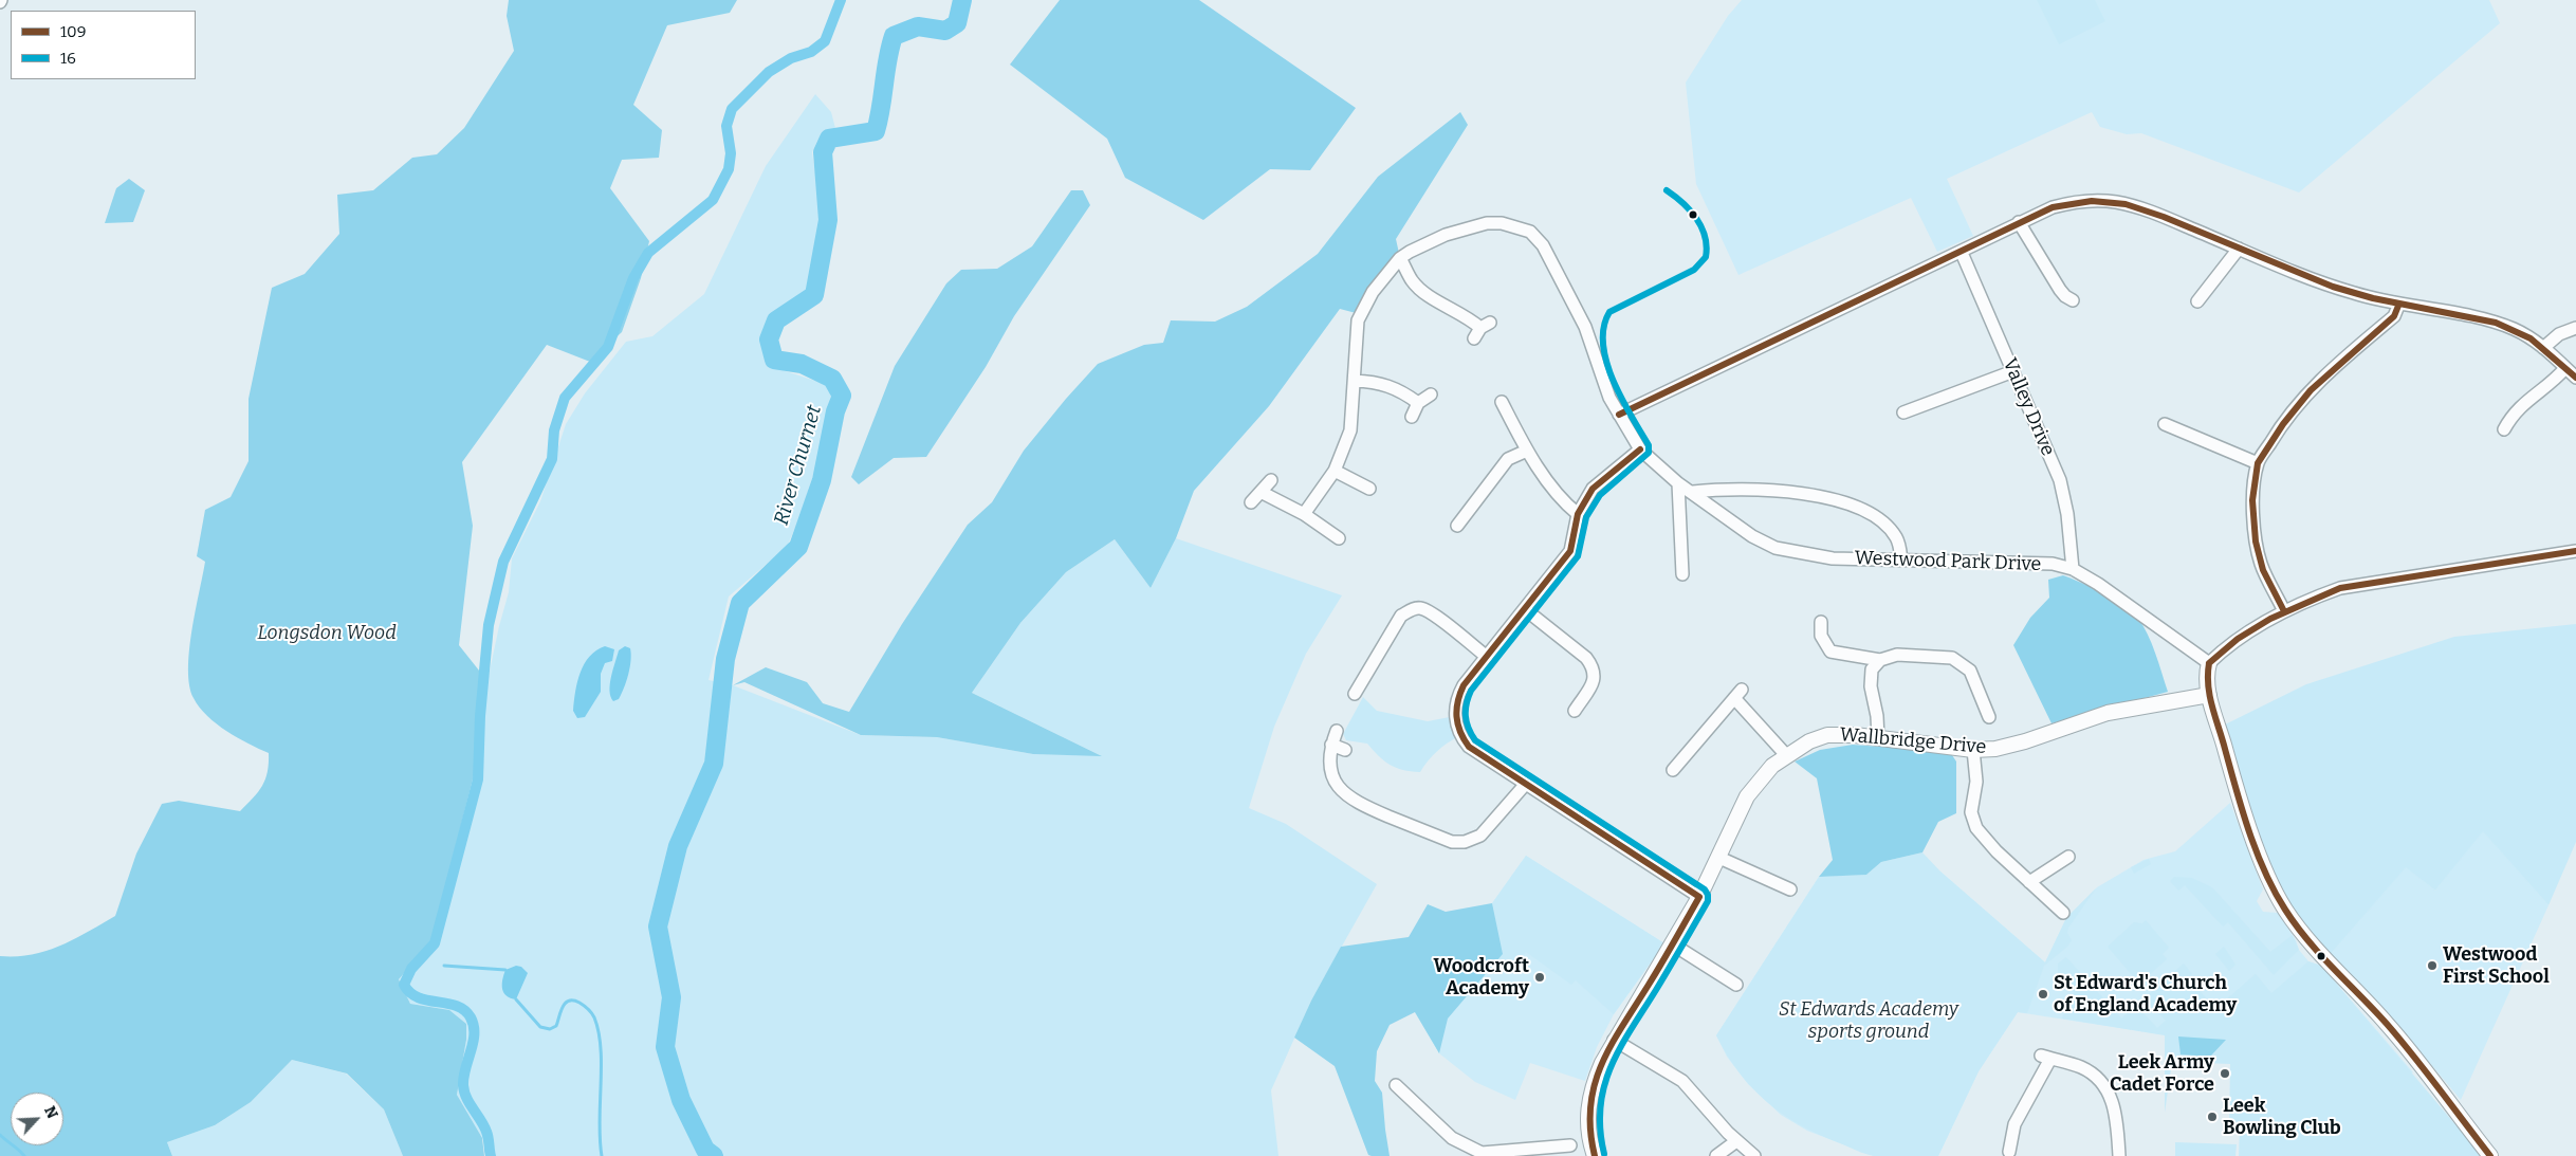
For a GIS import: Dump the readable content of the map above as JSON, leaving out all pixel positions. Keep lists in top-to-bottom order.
{
  "streets": {
    "street": ["Valley Drive", "Westwood Park Drive", "Wallbridge Drive"]
  },
  "crossings": [
    ["Valley Drive", "Westwood Park Drive"]
  ],
  "water": ["River Churnet"],
  "parks": ["Longsdon Wood", "St Edwards Academy sports ground"],
  "places": [
    "Westwood First School",
    "Woodcroft Academy",
    "St Edward's Church of England Academy",
    "Leek Army Cadet Force",
    "Leek Bowling Club"
  ],
  "lines": ["transit line 16", "transit line 109"],
  "legend": ["109", "16"],
  "north": "top right"
}
